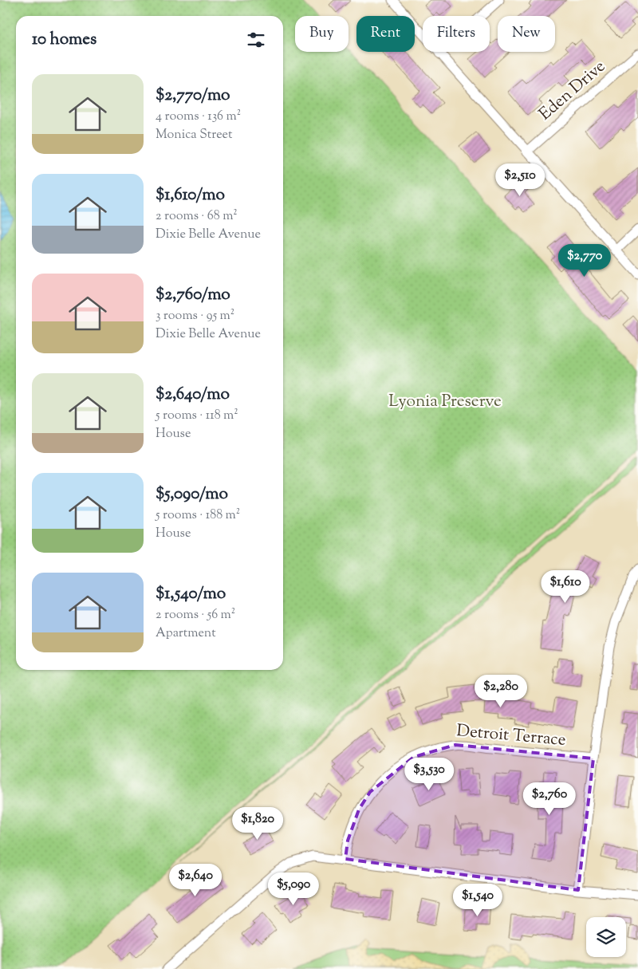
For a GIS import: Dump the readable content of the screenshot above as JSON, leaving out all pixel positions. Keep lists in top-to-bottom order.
{
  "streets": {
    "street": ["Eden Drive", "Detroit Terrace"]
  },
  "parks": ["Lyonia Preserve"],
  "page": {
    "chip": [
      "Buy",
      "Rent",
      "Filters",
      "New"
    ],
    "heading": "10 homes",
    "list": [
      {
        "name": "$2,770/mo",
        "note": "4 rooms · 136 m² · Monica Street"
      },
      {
        "name": "$1,610/mo",
        "note": "2 rooms · 68 m² · Dixie Belle Avenue"
      },
      {
        "name": "$2,760/mo",
        "note": "3 rooms · 95 m² · Dixie Belle Avenue"
      },
      {
        "name": "$2,640/mo",
        "note": "5 rooms · 118 m² · House"
      },
      {
        "name": "$5,090/mo",
        "note": "5 rooms · 188 m² · House"
      },
      {
        "name": "$1,540/mo",
        "note": "2 rooms · 56 m² · Apartment"
      }
    ],
    "price": [
      "$2,510",
      "$2,770",
      "$1,610",
      "$2,280",
      "$3,530",
      "$2,760",
      "$1,820",
      "$2,640",
      "$5,090",
      "$1,540"
    ]
  }
}
